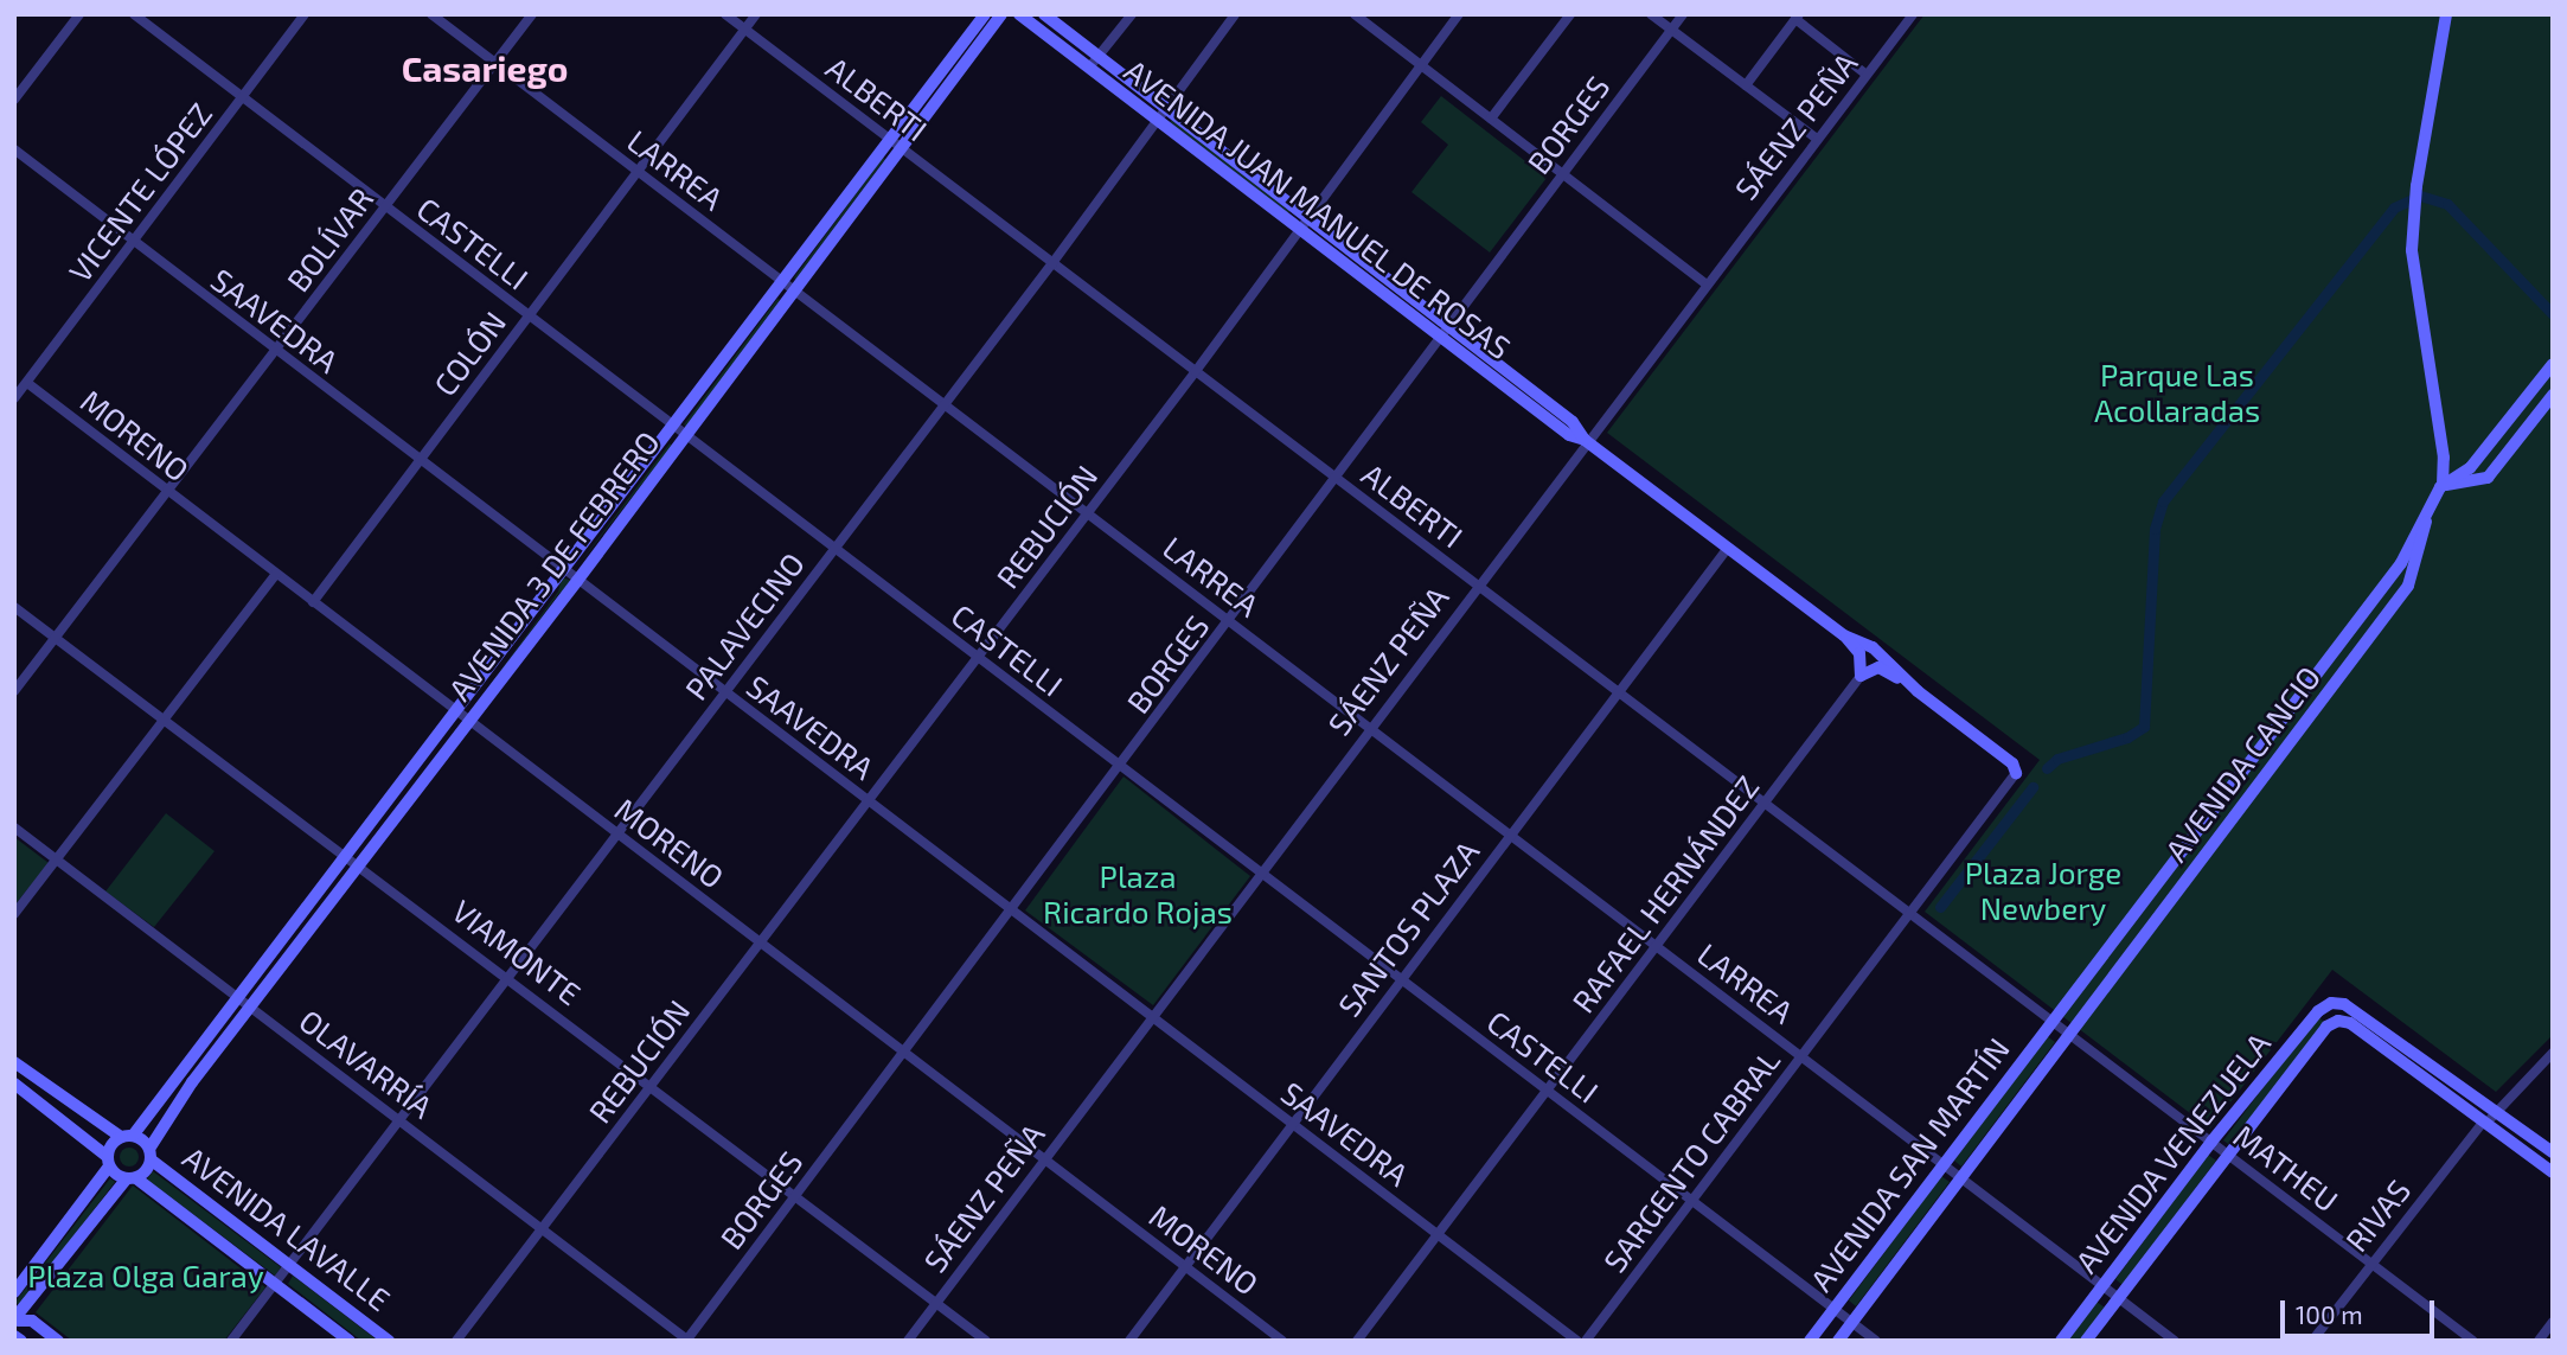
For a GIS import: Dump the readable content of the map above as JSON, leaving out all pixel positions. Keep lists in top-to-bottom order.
{
  "streets": {
    "street": [
      "ALBERTI",
      "BORGES",
      "SÁENZ PEÑA",
      "LARREA",
      "VICENTE LÓPEZ",
      "AVENIDA JUAN MANUEL DE ROSAS",
      "BOLÍVAR",
      "CASTELLI",
      "SAAVEDRA",
      "COLÓN",
      "MORENO",
      "REBUCIÓN",
      "AVENIDA 3 DE FEBRERO",
      "PALAVECINO",
      "AVENIDA CANCIO",
      "RAFAEL HERNÁNDEZ",
      "SANTOS PLAZA",
      "VIAMONTE",
      "OLAVARRÍA",
      "AVENIDA VENEZUELA",
      "SARGENTO CABRAL",
      "AVENIDA SAN MARTÍN",
      "MATHEU",
      "RIVAS",
      "AVENIDA LAVALLE"
    ]
  },
  "crossings": [
    ["ALBERTI", "BORGES"],
    ["ALBERTI", "SÁENZ PEÑA"],
    ["ALBERTI", "COLÓN"],
    ["ALBERTI", "REBUCIÓN"],
    ["ALBERTI", "AVENIDA 3 DE FEBRERO"],
    ["ALBERTI", "PALAVECINO"],
    ["ALBERTI", "AVENIDA CANCIO"],
    ["ALBERTI", "RAFAEL HERNÁNDEZ"],
    ["ALBERTI", "SANTOS PLAZA"],
    ["ALBERTI", "SARGENTO CABRAL"],
    ["ALBERTI", "AVENIDA SAN MARTÍN"],
    ["ALBERTI", "MATHEU"],
    ["BORGES", "LARREA"],
    ["BORGES", "AVENIDA JUAN MANUEL DE ROSAS"],
    ["BORGES", "CASTELLI"],
    ["BORGES", "SAAVEDRA"],
    ["BORGES", "MORENO"],
    ["BORGES", "VIAMONTE"],
    ["BORGES", "OLAVARRÍA"],
    ["SÁENZ PEÑA", "LARREA"],
    ["SÁENZ PEÑA", "AVENIDA JUAN MANUEL DE ROSAS"],
    ["SÁENZ PEÑA", "CASTELLI"],
    ["SÁENZ PEÑA", "SAAVEDRA"],
    ["SÁENZ PEÑA", "MORENO"],
    ["SÁENZ PEÑA", "VIAMONTE"],
    ["LARREA", "BOLÍVAR"],
    ["LARREA", "COLÓN"],
    ["LARREA", "REBUCIÓN"],
    ["LARREA", "AVENIDA 3 DE FEBRERO"],
    ["LARREA", "PALAVECINO"],
    ["LARREA", "RAFAEL HERNÁNDEZ"],
    ["LARREA", "SANTOS PLAZA"],
    ["LARREA", "AVENIDA VENEZUELA"],
    ["LARREA", "SARGENTO CABRAL"],
    ["LARREA", "AVENIDA SAN MARTÍN"],
    ["VICENTE LÓPEZ", "CASTELLI"],
    ["VICENTE LÓPEZ", "SAAVEDRA"],
    ["VICENTE LÓPEZ", "MORENO"],
    ["AVENIDA JUAN MANUEL DE ROSAS", "REBUCIÓN"],
    ["AVENIDA JUAN MANUEL DE ROSAS", "PALAVECINO"],
    ["AVENIDA JUAN MANUEL DE ROSAS", "SANTOS PLAZA"],
    ["AVENIDA JUAN MANUEL DE ROSAS", "SARGENTO CABRAL"],
    ["BOLÍVAR", "CASTELLI"],
    ["BOLÍVAR", "SAAVEDRA"],
    ["BOLÍVAR", "MORENO"],
    ["BOLÍVAR", "VIAMONTE"],
    ["CASTELLI", "COLÓN"],
    ["CASTELLI", "REBUCIÓN"],
    ["CASTELLI", "AVENIDA 3 DE FEBRERO"],
    ["CASTELLI", "PALAVECINO"],
    ["CASTELLI", "RAFAEL HERNÁNDEZ"],
    ["CASTELLI", "SANTOS PLAZA"],
    ["CASTELLI", "SARGENTO CABRAL"],
    ["CASTELLI", "AVENIDA SAN MARTÍN"],
    ["SAAVEDRA", "COLÓN"],
    ["SAAVEDRA", "REBUCIÓN"],
    ["SAAVEDRA", "AVENIDA 3 DE FEBRERO"],
    ["SAAVEDRA", "PALAVECINO"],
    ["SAAVEDRA", "RAFAEL HERNÁNDEZ"],
    ["SAAVEDRA", "SANTOS PLAZA"],
    ["COLÓN", "MORENO"],
    ["MORENO", "REBUCIÓN"],
    ["MORENO", "AVENIDA 3 DE FEBRERO"],
    ["MORENO", "PALAVECINO"],
    ["MORENO", "SANTOS PLAZA"],
    ["REBUCIÓN", "VIAMONTE"],
    ["REBUCIÓN", "OLAVARRÍA"],
    ["AVENIDA 3 DE FEBRERO", "VIAMONTE"],
    ["AVENIDA 3 DE FEBRERO", "OLAVARRÍA"],
    ["AVENIDA 3 DE FEBRERO", "AVENIDA LAVALLE"],
    ["PALAVECINO", "VIAMONTE"],
    ["PALAVECINO", "OLAVARRÍA"],
    ["PALAVECINO", "AVENIDA LAVALLE"],
    ["AVENIDA CANCIO", "AVENIDA SAN MARTÍN"],
    ["AVENIDA CANCIO", "MATHEU"],
    ["AVENIDA VENEZUELA", "MATHEU"],
    ["AVENIDA SAN MARTÍN", "MATHEU"],
    ["MATHEU", "RIVAS"]
  ],
  "districts": ["Casariego"],
  "parks": [
    "Parque Las Acollaradas",
    "Plaza Jorge Newbery",
    "Plaza Ricardo Rojas",
    "Plaza Olga Garay"
  ],
  "scale_bar": "100 m"
}
